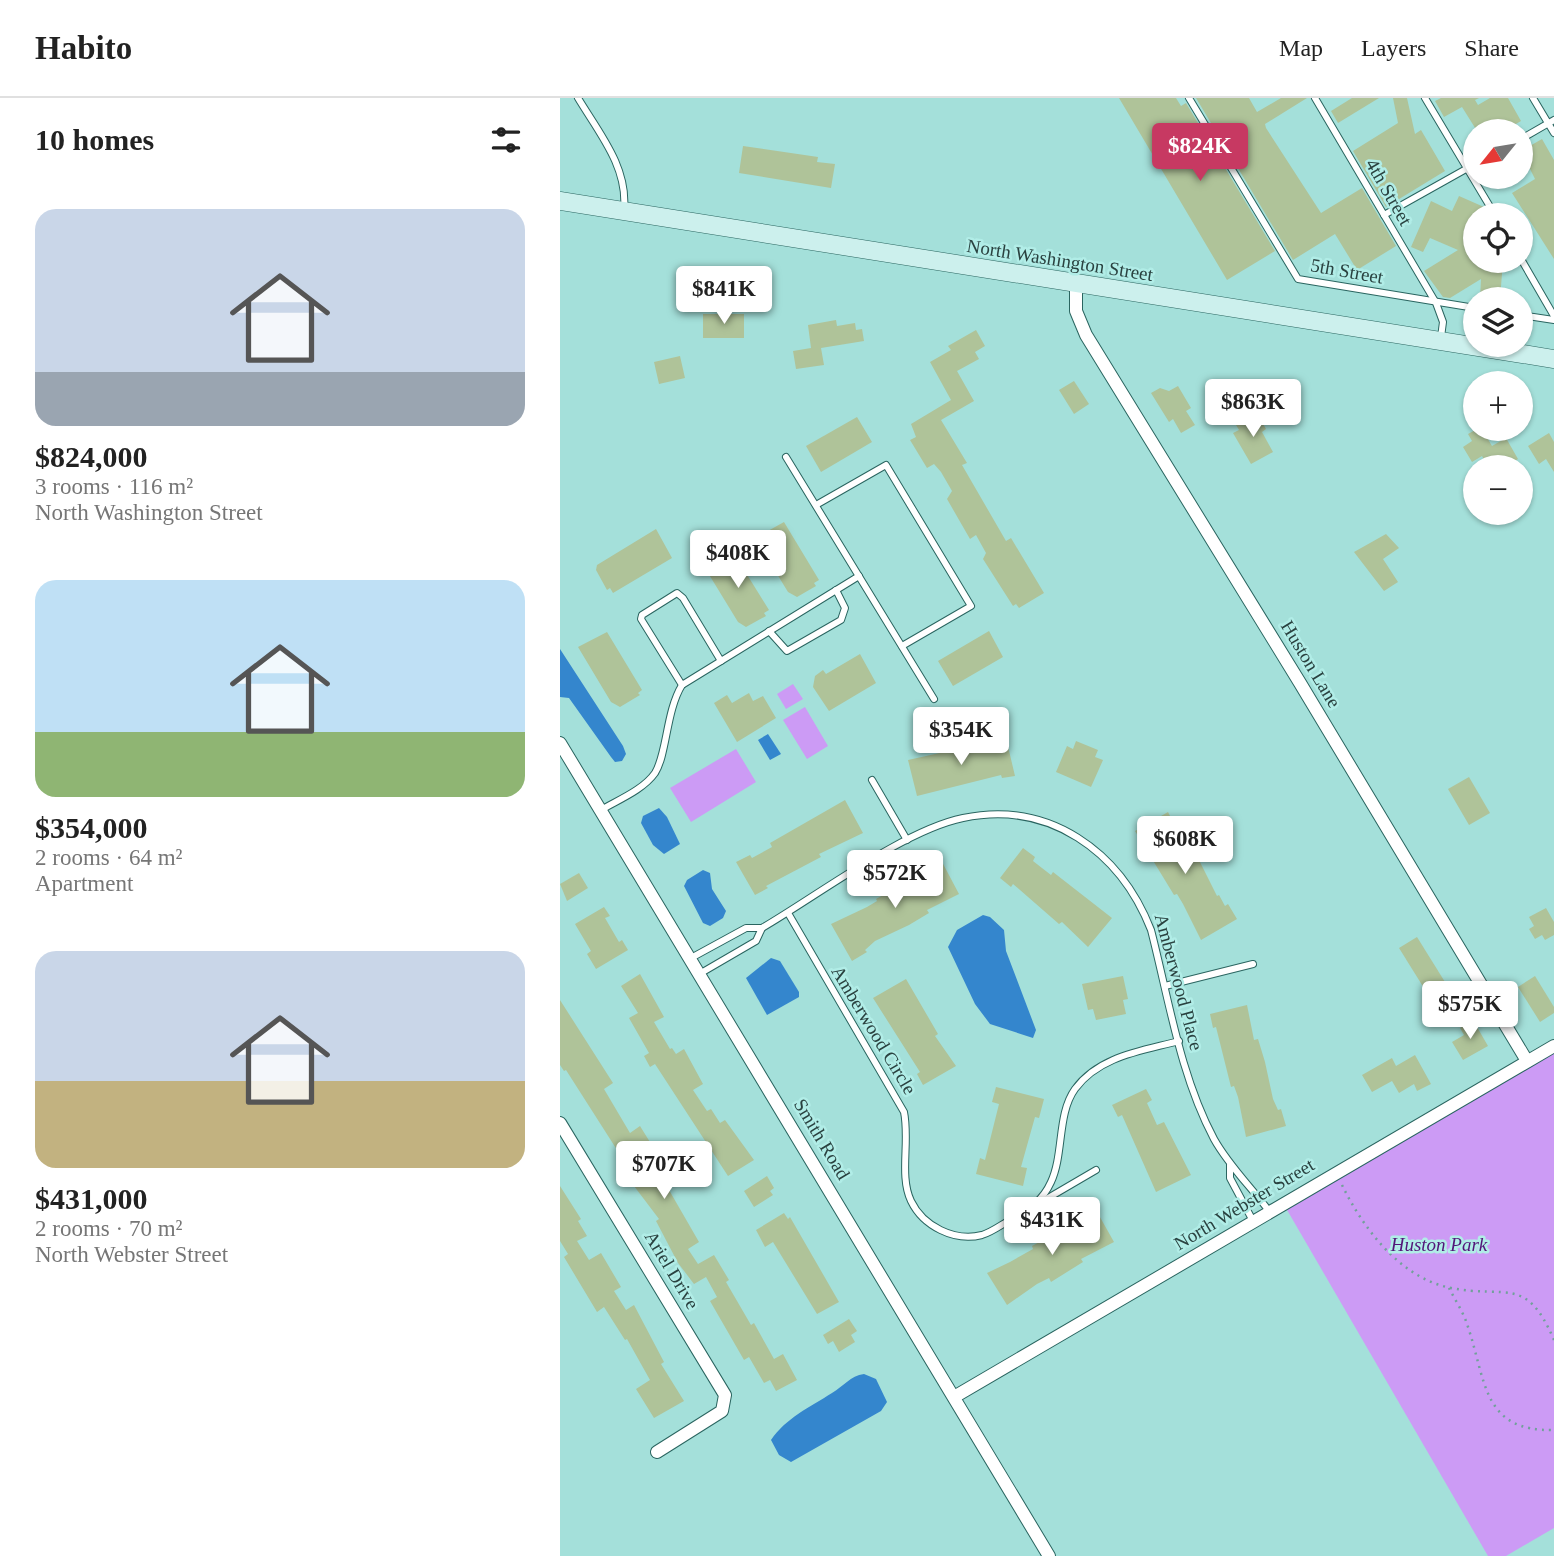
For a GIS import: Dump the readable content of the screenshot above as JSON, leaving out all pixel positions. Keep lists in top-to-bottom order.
{
  "streets": {
    "main road": ["North Washington Street"],
    "street": [
      "Huston Lane",
      "Smith Road",
      "North Webster Street",
      "Ariel Drive"
    ],
    "lane": [
      "4th Street",
      "5th Street",
      "Amberwood Place",
      "Amberwood Circle"
    ]
  },
  "crossings": [
    ["4th Street", "5th Street"],
    ["North Washington Street", "Huston Lane"],
    ["Huston Lane", "North Webster Street"],
    ["Amberwood Place", "Amberwood Circle"],
    ["Amberwood Place", "Smith Road"],
    ["Amberwood Place", "North Webster Street"],
    ["Smith Road", "North Webster Street"]
  ],
  "parks": ["Huston Park"],
  "north": "bottom left",
  "page": {
    "header": "Habito",
    "nav": ["Map", "Layers", "Share"],
    "heading": "10 homes",
    "map_buttons": ["+", "−"],
    "price": [
      "$824K",
      "$841K",
      "$863K",
      "$408K",
      "$354K",
      "$608K",
      "$572K",
      "$575K",
      "$707K",
      "$431K"
    ],
    "list": [
      {
        "name": "$824,000",
        "note": "3 rooms · 116 m² · North Washington Street"
      },
      {
        "name": "$354,000",
        "note": "2 rooms · 64 m² · Apartment"
      },
      {
        "name": "$431,000",
        "note": "2 rooms · 70 m² · North Webster Street"
      }
    ]
  }
}
